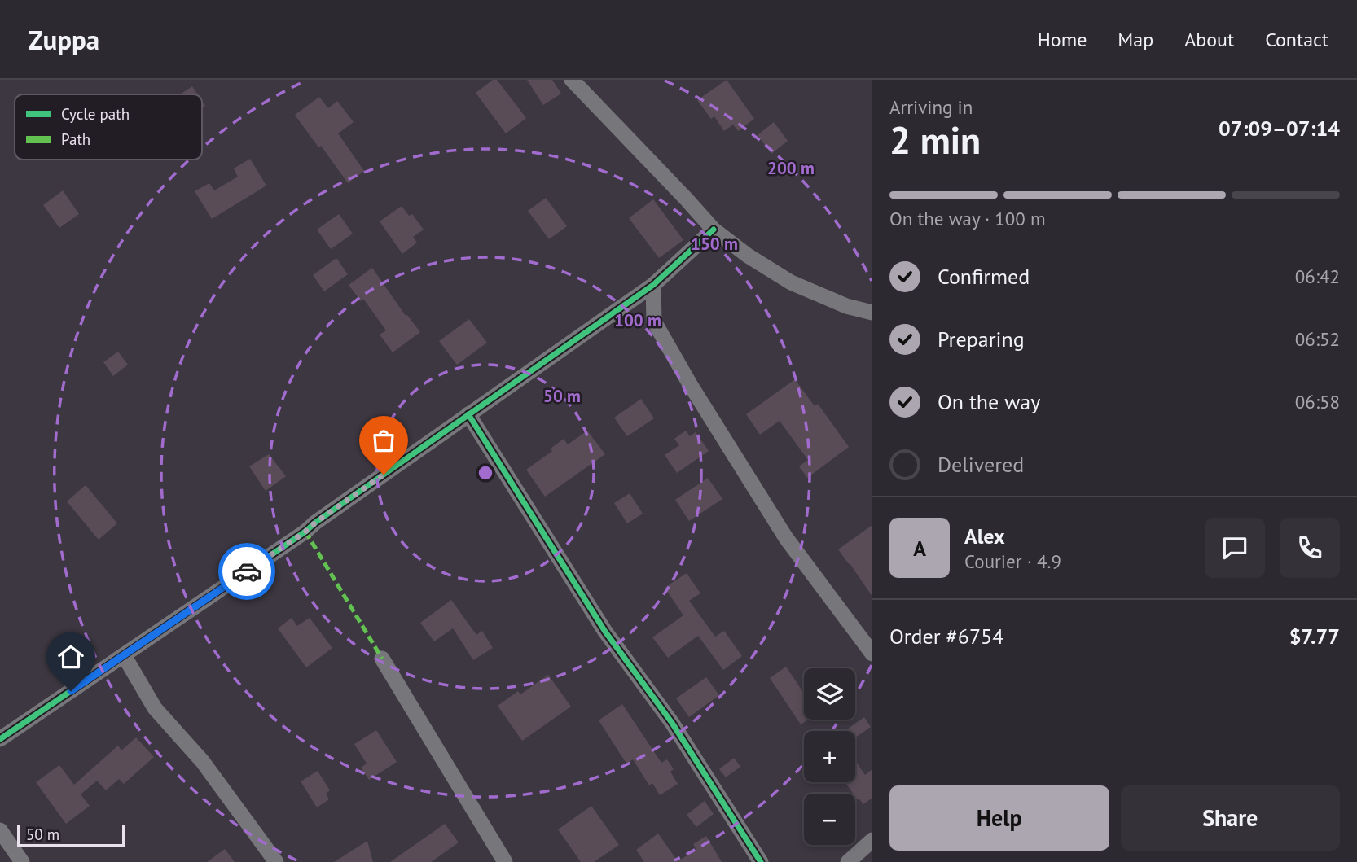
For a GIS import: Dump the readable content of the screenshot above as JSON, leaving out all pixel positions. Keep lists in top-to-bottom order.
{
  "legend": ["Cycle path", "Path"],
  "scale_bar": "50 m",
  "page": {
    "header": "Zuppa",
    "nav": [
      "Home",
      "Map",
      "About",
      "Contact"
    ],
    "heading": ["2 min", "Arriving in", "07:09–07:14"],
    "panel": [
      "Alex",
      "Courier · 4.9",
      "Order #6754",
      "$7.77"
    ],
    "bar": "On the way · 100 m",
    "list": [
      ["Confirmed", "06:42"],
      ["Preparing", "06:52"],
      ["On the way", "06:58"],
      "Delivered"
    ],
    "round": "A",
    "map_buttons": ["+", "−"],
    "buttons": ["Help", "Share"],
    "scale": "50 m"
  },
  "rings": [
    "200 m",
    "150 m",
    "100 m",
    "50 m"
  ]
}
